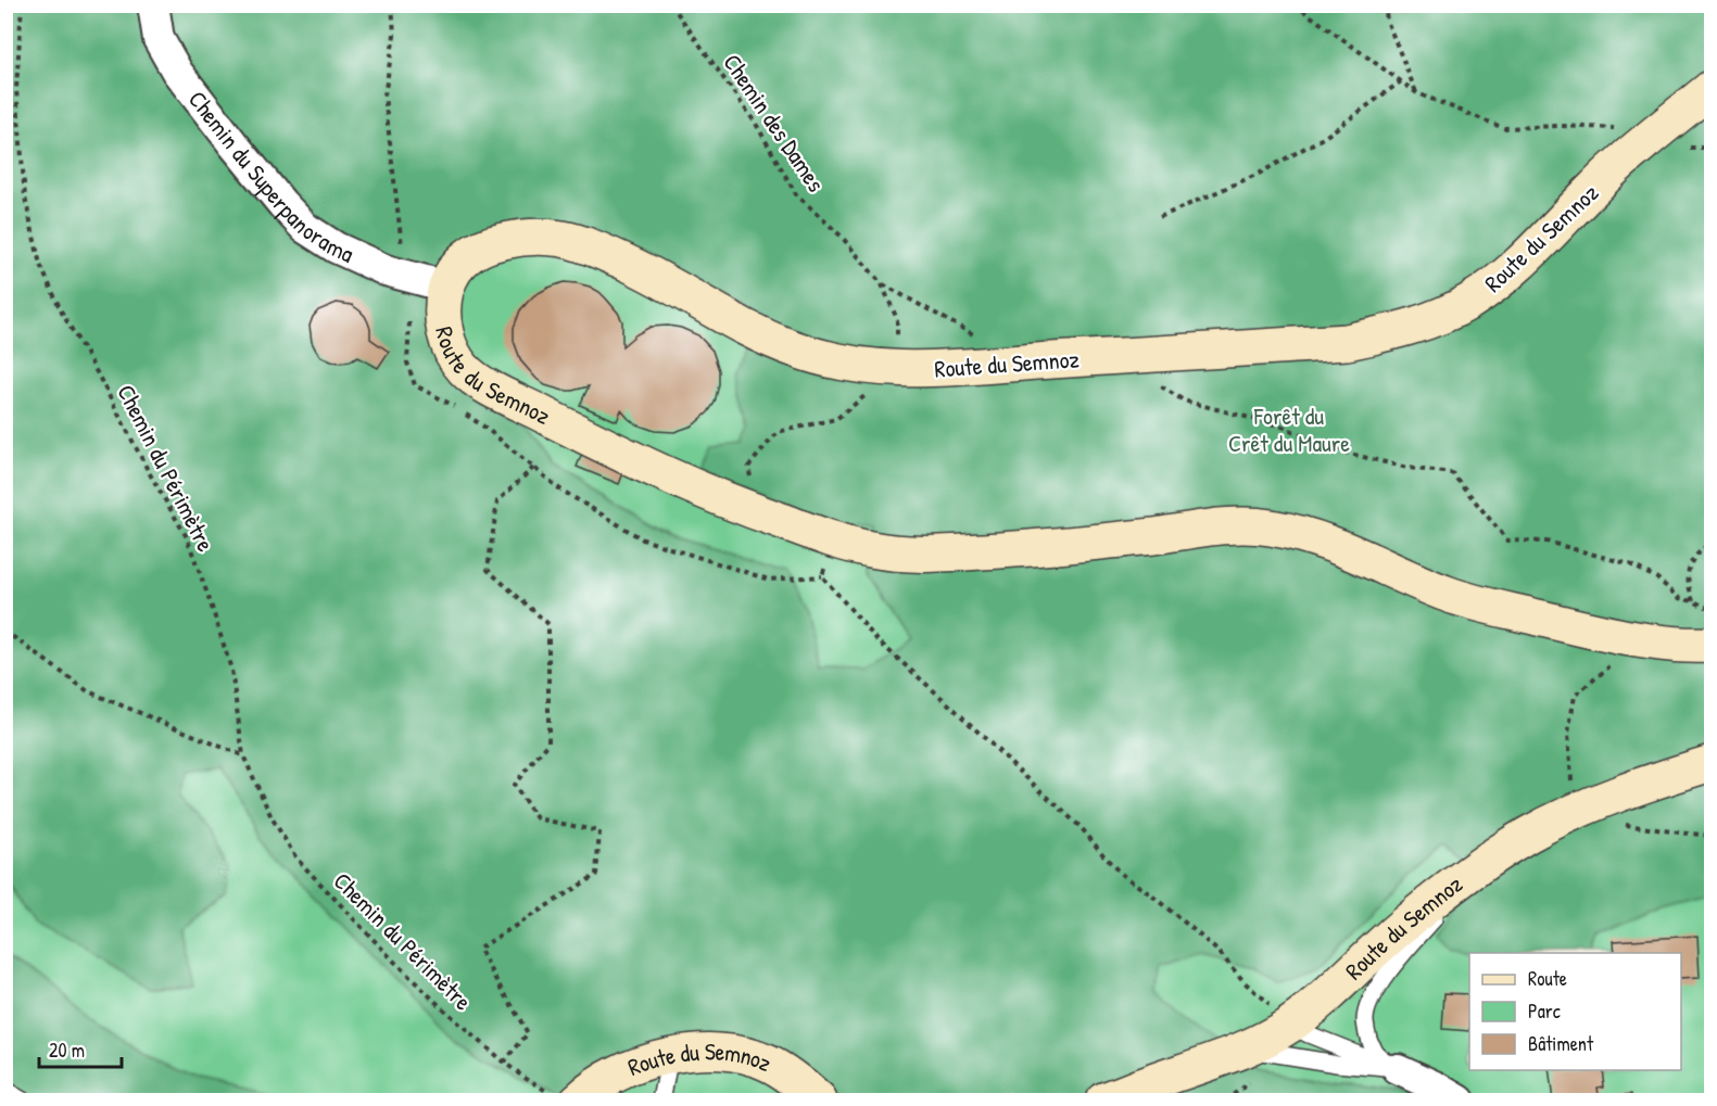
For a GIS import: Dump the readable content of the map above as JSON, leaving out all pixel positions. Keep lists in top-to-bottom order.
{
  "streets": {
    "main road": ["Route du Semnoz"],
    "street": ["Chemin du Superpanorama"],
    "path": ["Chemin des Dames", "Chemin du Périmètre"]
  },
  "crossings": [
    ["Chemin des Dames", "Route du Semnoz"],
    ["Chemin du Superpanorama", "Route du Semnoz"],
    ["Route du Semnoz", "Chemin du Périmètre"]
  ],
  "parks": ["Forêt du Crêt du Maure"],
  "legend": ["Route", "Parc", "Bâtiment"],
  "scale_bar": "20 m"
}
